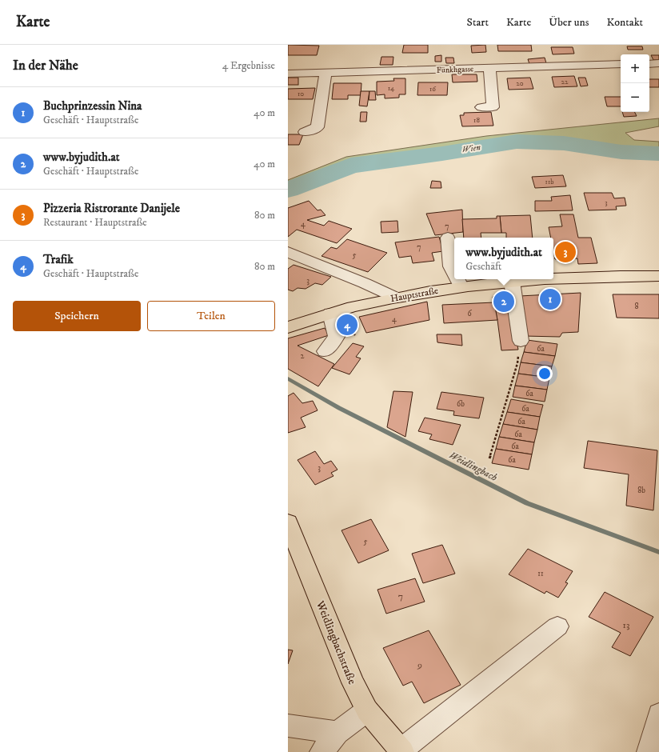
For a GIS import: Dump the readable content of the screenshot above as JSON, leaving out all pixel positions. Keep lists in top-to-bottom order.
{
  "streets": {
    "main road": ["Hauptstraße", "Weidlingbachstraße"],
    "street": ["Fünkhgasse"]
  },
  "water": ["Wien", "Weidlingbach"],
  "house_numbers": [
    "22",
    "20",
    "14",
    "16",
    "10",
    "18",
    "11b",
    "3",
    "4",
    "7",
    "7",
    "5",
    "3",
    "8",
    "6",
    "4",
    "6a",
    "2",
    "6a",
    "6b",
    "6a",
    "6a",
    "6a",
    "6a",
    "6a",
    "3",
    "8b",
    "5",
    "11",
    "7",
    "13",
    "9"
  ],
  "page": {
    "header": "Karte",
    "nav": [
      "Start",
      "Karte",
      "Über uns",
      "Kontakt"
    ],
    "heading": ["In der Nähe", "4 Ergebnisse"],
    "map_buttons": ["+", "−"],
    "list": [
      {
        "mark": "1",
        "name": "Buchprinzessin Nina",
        "note": "Geschäft · Hauptstraße",
        "value": "40 m"
      },
      {
        "mark": "2",
        "name": "www.byjudith.at",
        "note": "Geschäft · Hauptstraße",
        "value": "40 m"
      },
      {
        "mark": "3",
        "name": "Pizzeria Ristrorante Danijele",
        "note": "Restaurant · Hauptstraße",
        "value": "80 m"
      },
      {
        "mark": "4",
        "name": "Trafik",
        "note": "Geschäft · Hauptstraße",
        "value": "80 m"
      }
    ],
    "popup": ["www.byjudith.at", "Geschäft"],
    "pins": [
      "3",
      "1",
      "2",
      "4"
    ],
    "buttons": ["Speichern", "Teilen"]
  }
}
